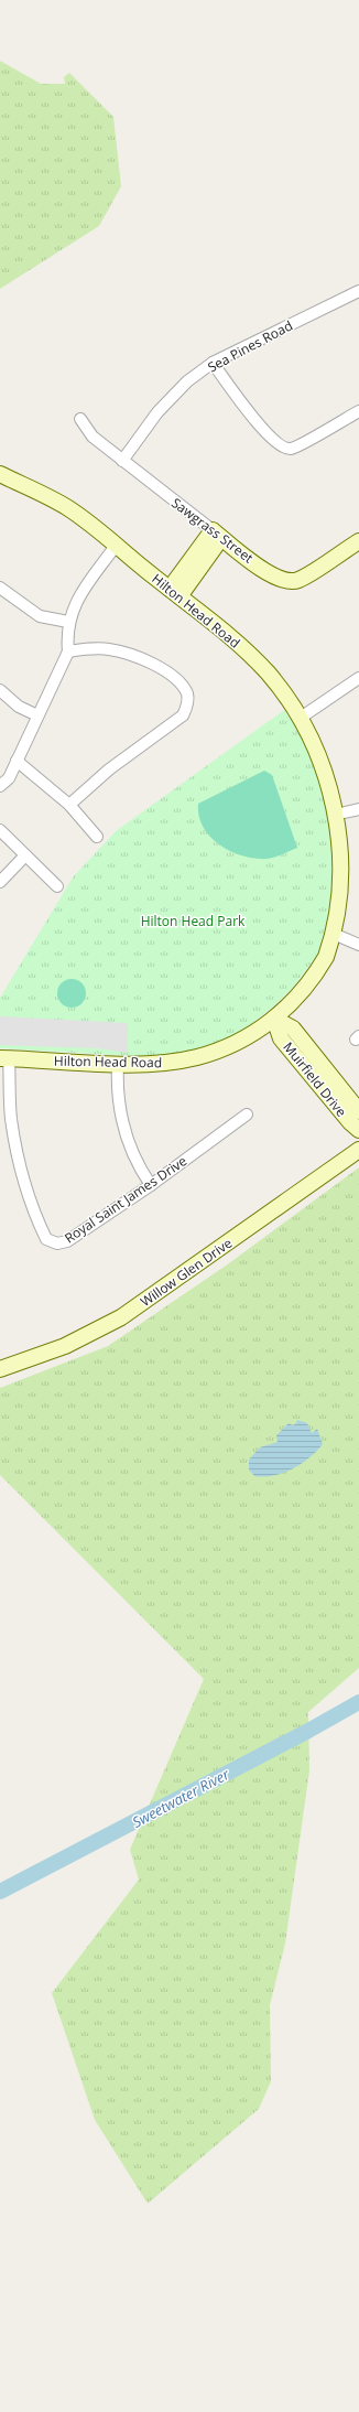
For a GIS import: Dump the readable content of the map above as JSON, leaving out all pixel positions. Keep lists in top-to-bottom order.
{
  "streets": {
    "street": [
      "Sea Pines Road",
      "Sawgrass Street",
      "Hilton Head Road",
      "Muirfield Drive",
      "Royal Saint James Drive",
      "Willow Glen Drive"
    ]
  },
  "crossings": [
    ["Sea Pines Road", "Sawgrass Street"],
    ["Hilton Head Road", "Muirfield Drive"],
    ["Hilton Head Road", "Royal Saint James Drive"]
  ],
  "water": ["Sweetwater River"],
  "parks": ["Hilton Head Park"]
}
